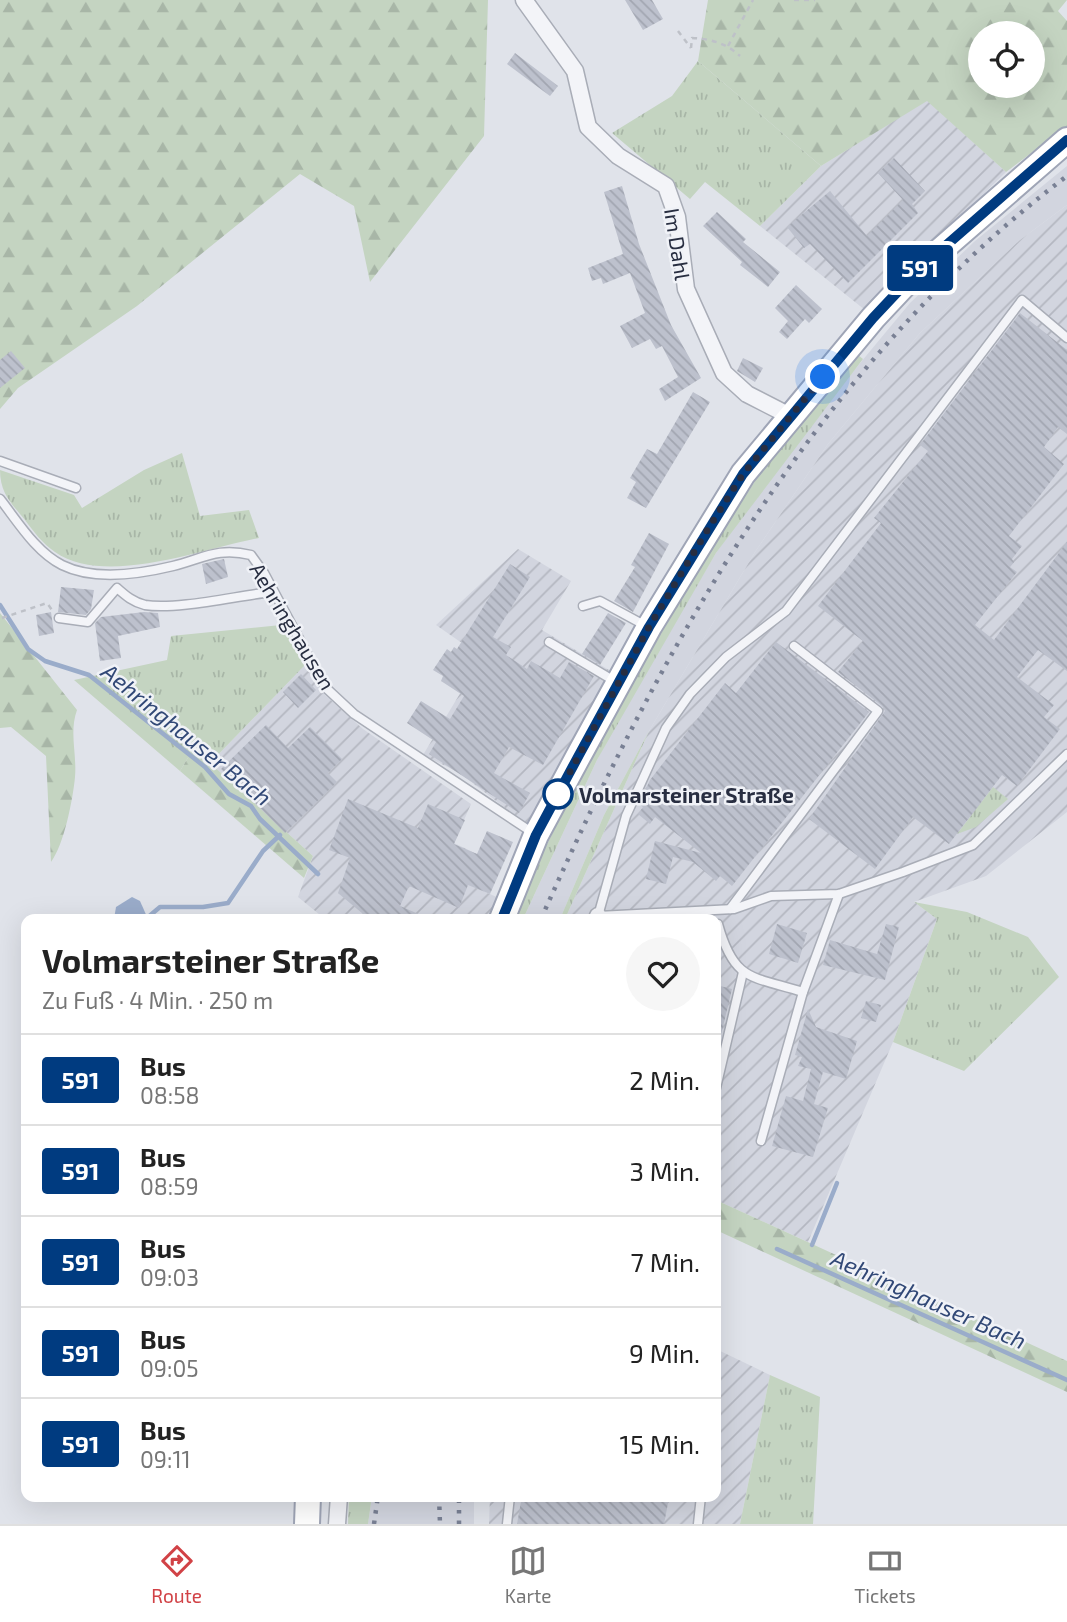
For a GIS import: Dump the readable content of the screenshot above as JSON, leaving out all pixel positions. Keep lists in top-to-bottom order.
{
  "streets": {
    "street": ["Im Dahl"],
    "lane": ["Aehringhausen"]
  },
  "water": ["Aehringhauser Bach"],
  "places": ["Volmarsteiner Straße"],
  "lines": ["bus line 591"],
  "page": {
    "on_map": "591",
    "heading": ["Volmarsteiner Straße", "Zu Fuß · 4 Min. · 250 m"],
    "list": [
      {
        "mark": "591",
        "name": "Bus",
        "note": "08:58",
        "value": "2 Min."
      },
      {
        "mark": "591",
        "name": "Bus",
        "note": "08:59",
        "value": "3 Min."
      },
      {
        "mark": "591",
        "name": "Bus",
        "note": "09:03",
        "value": "7 Min."
      },
      {
        "mark": "591",
        "name": "Bus",
        "note": "09:05",
        "value": "9 Min."
      },
      {
        "mark": "591",
        "name": "Bus",
        "note": "09:11",
        "value": "15 Min."
      }
    ],
    "tabs": ["Route", "Karte", "Tickets"]
  }
}
